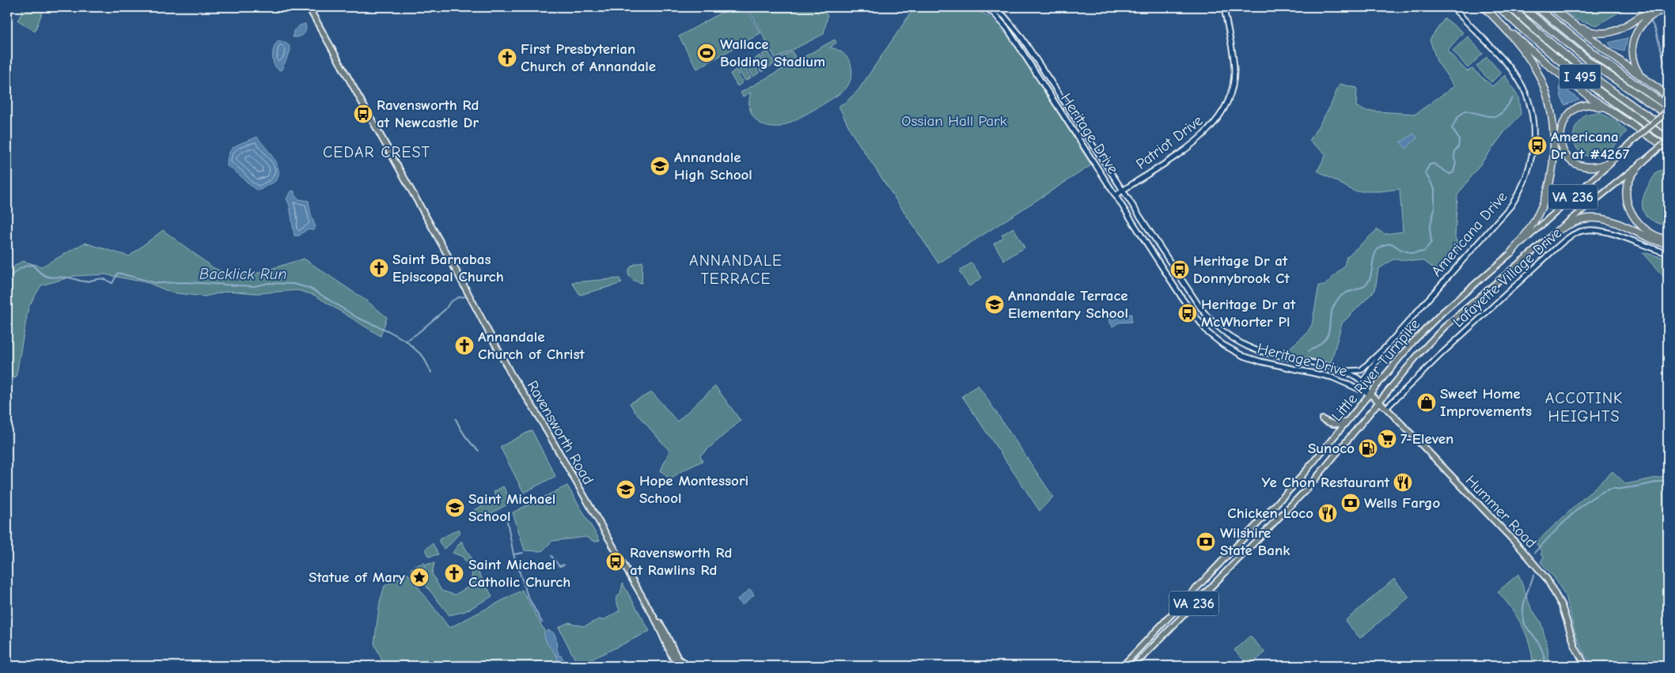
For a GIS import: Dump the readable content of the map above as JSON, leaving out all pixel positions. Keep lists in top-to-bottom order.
{
  "streets": {
    "highway": ["I 495"],
    "main road": [
      "VA 236",
      "Little River Turnpike",
      "Ravensworth Road",
      "Hummer Road"
    ],
    "street": [
      "Heritage Drive",
      "Patriot Drive",
      "Americana Drive",
      "Lafayette Village Drive"
    ]
  },
  "crossings": [
    ["I 495", "Little River Turnpike"],
    ["Heritage Drive", "Patriot Drive"],
    ["Heritage Drive", "Americana Drive"],
    ["Heritage Drive", "Little River Turnpike"],
    ["Heritage Drive", "Hummer Road"],
    ["Lafayette Village Drive", "Hummer Road"],
    ["Little River Turnpike", "Hummer Road"]
  ],
  "districts": ["CEDAR CREST", "ANNANDALE TERRACE", "ACCOTINK HEIGHTS"],
  "water": ["Backlick Run"],
  "parks": ["Ossian Hall Park"],
  "places": {
    "sports": ["Wallace Bolding Stadium"],
    "church": [
      "First Presbyterian Church of Annandale",
      "Saint Barnabas Episcopal Church",
      "Annandale Church of Christ",
      "Saint Michael Catholic Church"
    ],
    "bus stop": [
      "Ravensworth Rd at Newcastle Dr",
      "Americana Dr at #4267",
      "Heritage Dr at Donnybrook Ct",
      "Heritage Dr at McWhorter Pl",
      "Ravensworth Rd at Rawlins Rd"
    ],
    "school or university": [
      "Annandale High School",
      "Annandale Terrace Elementary School",
      "Hope Montessori School",
      "Saint Michael School"
    ],
    "shop": ["Sweet Home Improvements"],
    "supermarket": ["7-Eleven"],
    "fuel station": ["Sunoco"],
    "restaurant": ["Ye Chon Restaurant", "Chicken Loco"],
    "bank": ["Wells Fargo", "Wilshire State Bank"],
    "place": ["Statue of Mary"]
  }
}
